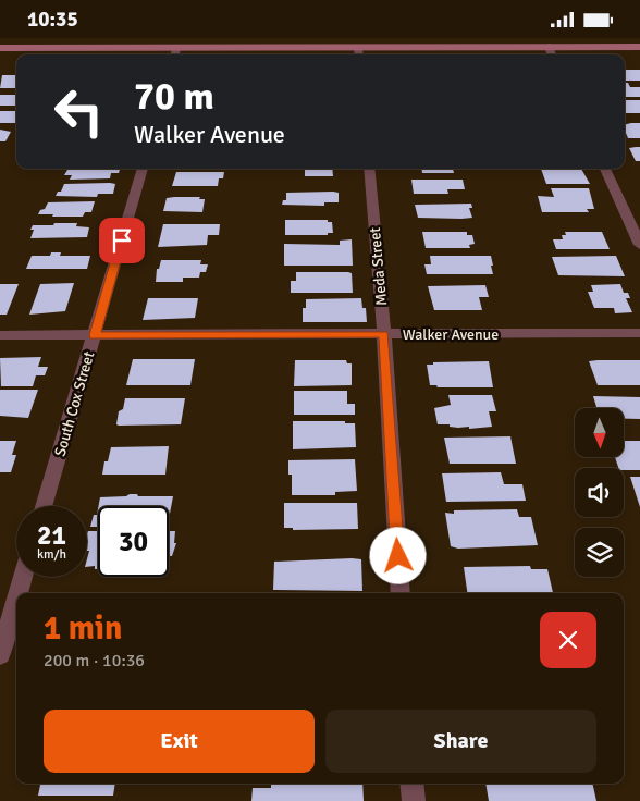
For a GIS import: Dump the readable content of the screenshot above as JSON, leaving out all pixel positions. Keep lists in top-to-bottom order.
{
  "streets": {
    "street": ["Meda Street", "Walker Avenue", "South Cox Street"]
  },
  "crossings": [
    ["Meda Street", "Walker Avenue"],
    ["Walker Avenue", "South Cox Street"]
  ],
  "north": "bottom",
  "page": {
    "status": "10:35",
    "turn": ["70 m", "Walker Avenue"],
    "speed": "21 km/h",
    "limit": "30",
    "heading": ["1 min", "200 m · 10:36"],
    "buttons": ["Exit", "Share"]
  }
}
